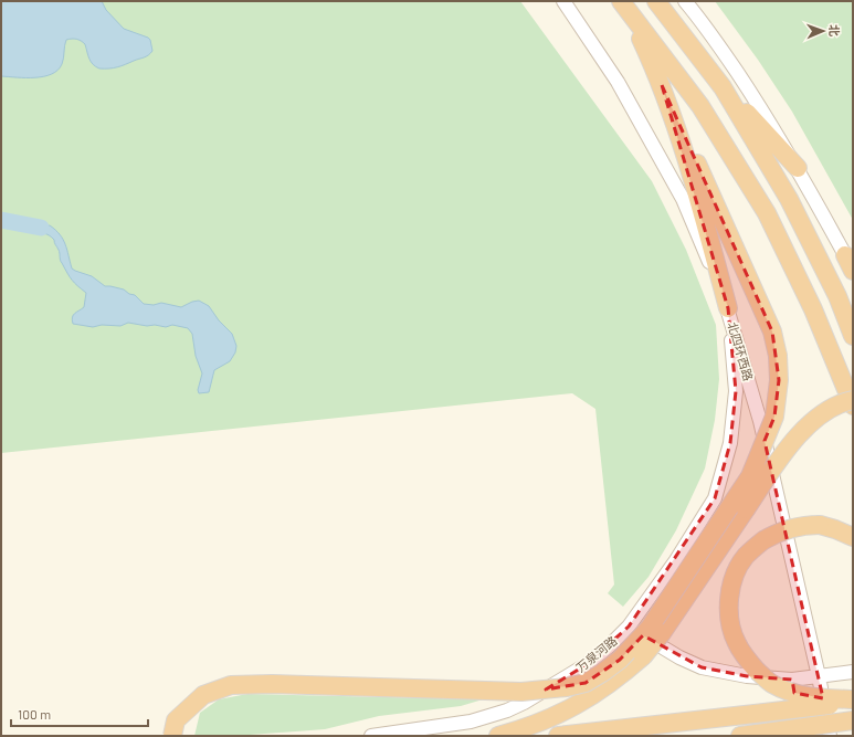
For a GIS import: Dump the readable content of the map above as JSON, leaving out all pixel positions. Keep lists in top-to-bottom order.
{
  "streets": {
    "street": ["北四环西路", "万泉河路"]
  },
  "crossings": [
    ["北四环西路", "万泉河路"]
  ],
  "scale_bar": "100 m",
  "north": "right"
}
